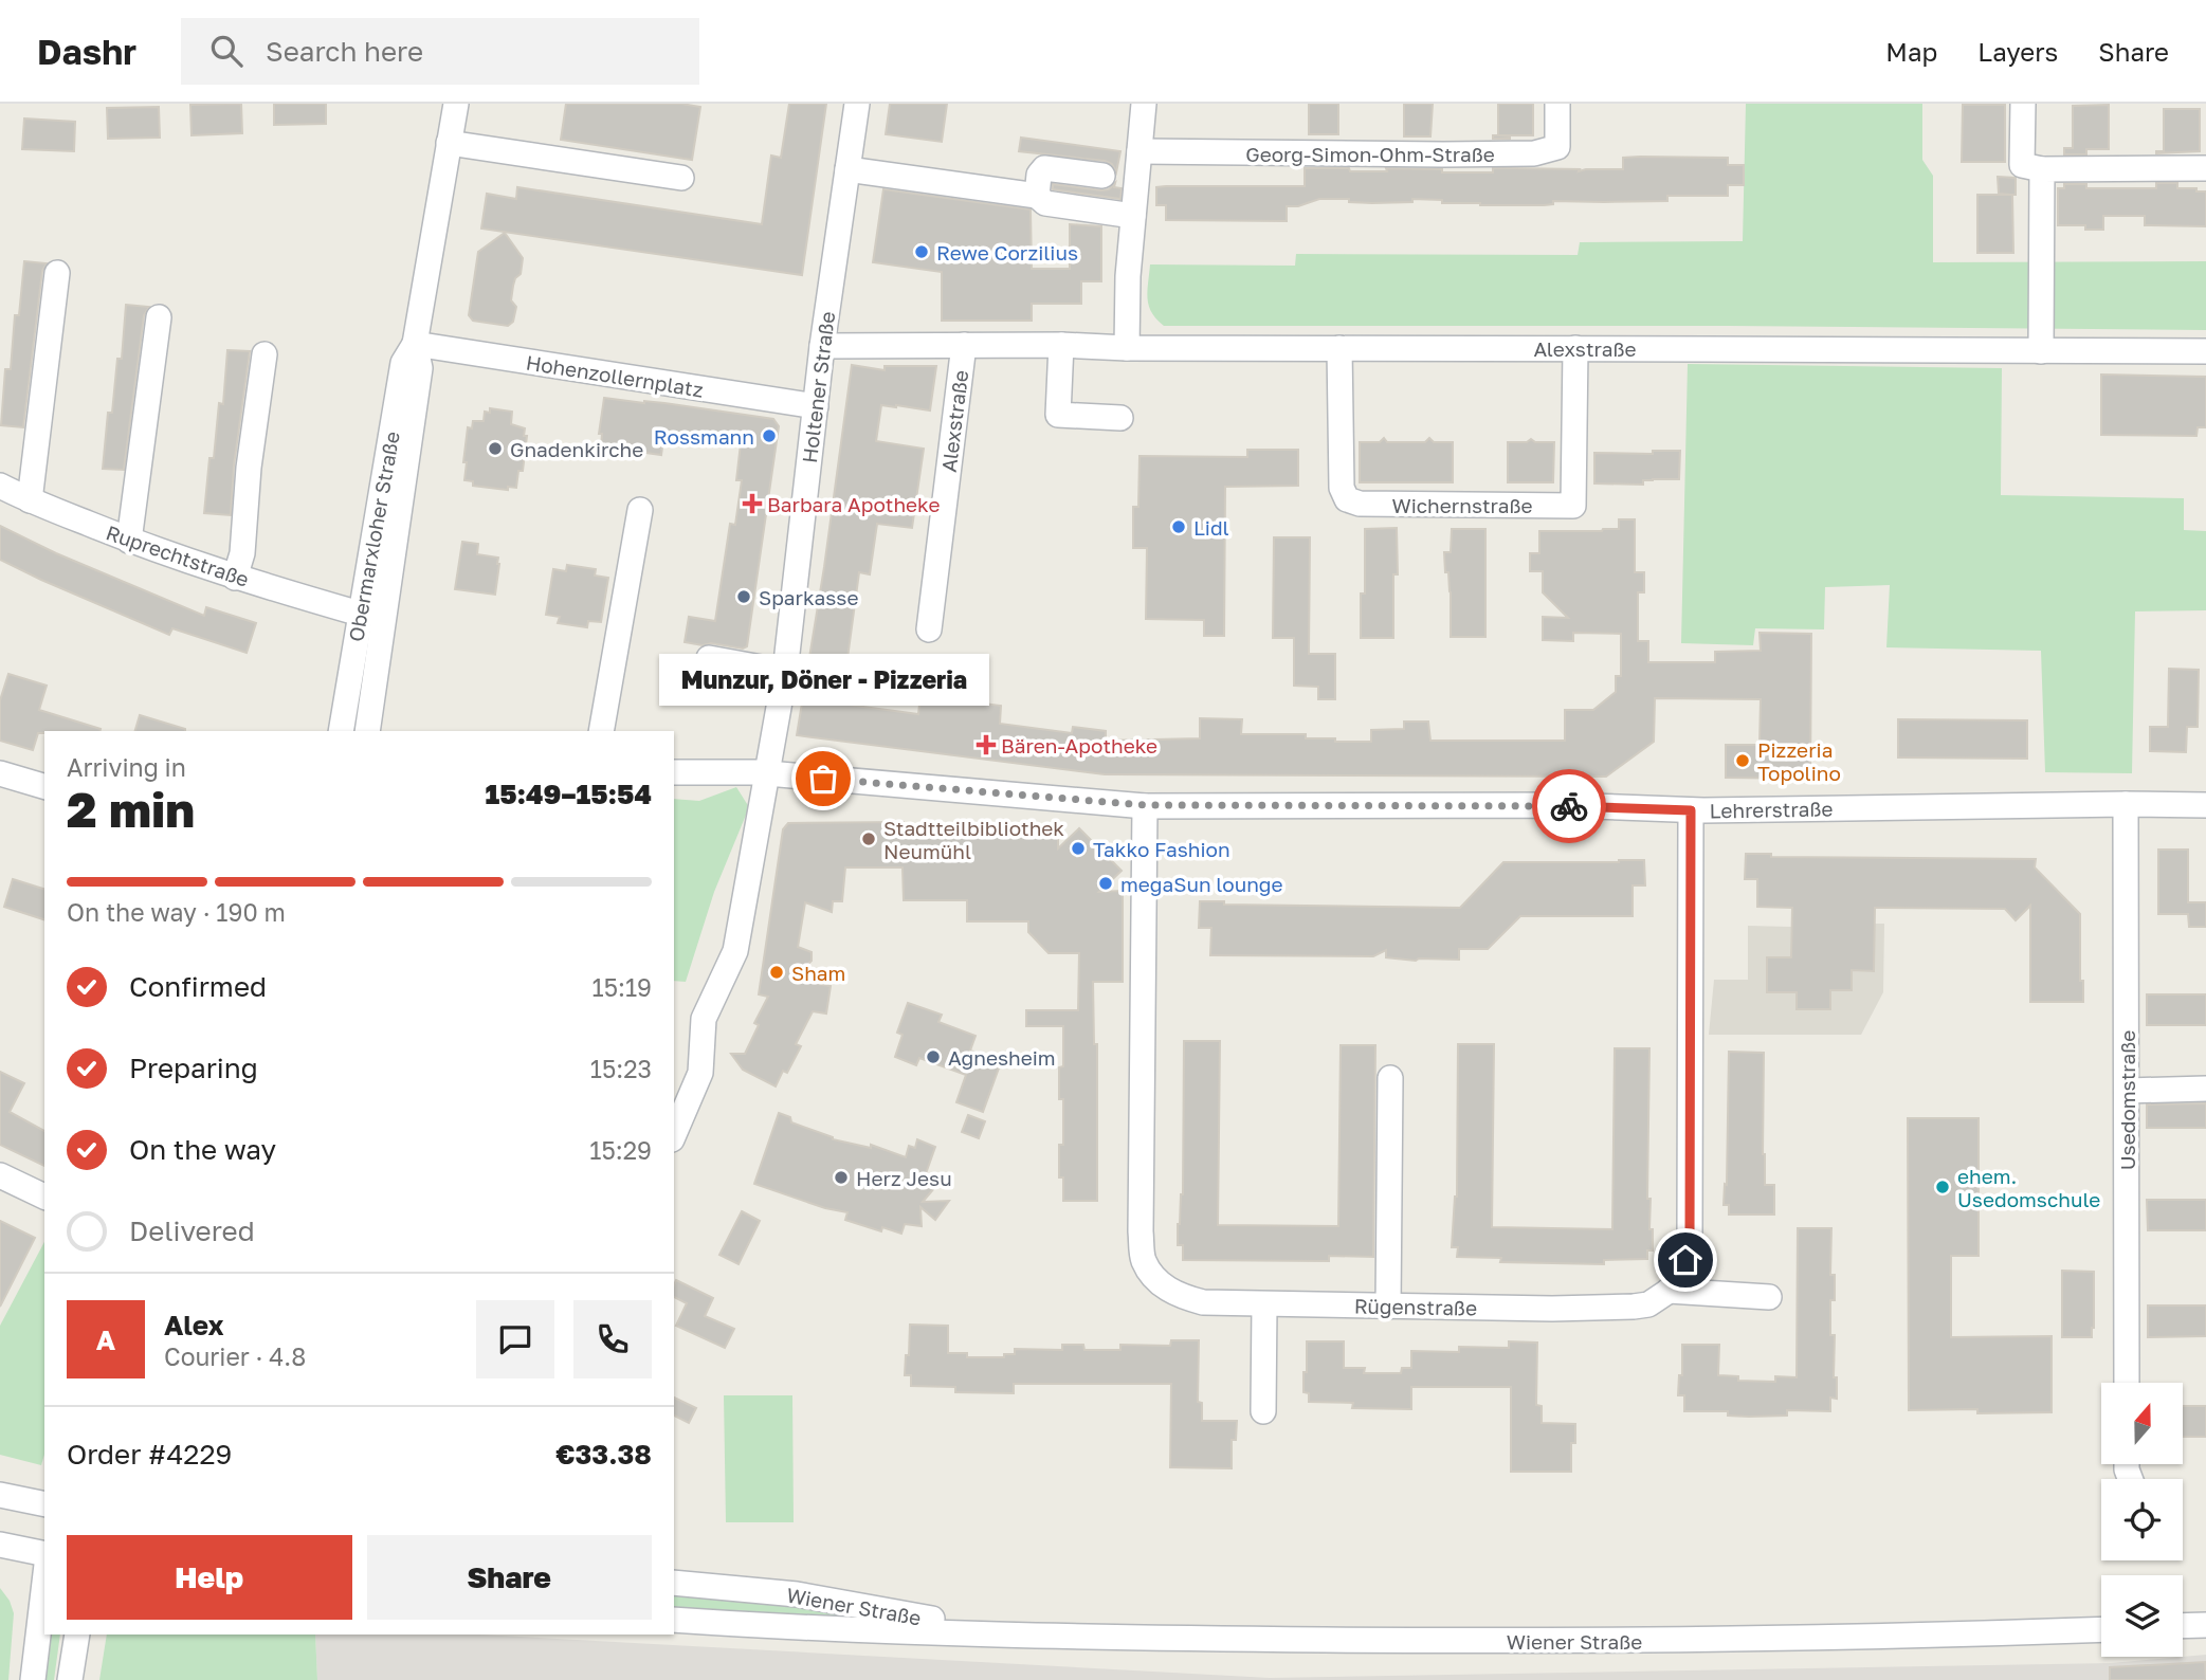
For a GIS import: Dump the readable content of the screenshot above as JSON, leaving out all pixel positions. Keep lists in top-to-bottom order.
{
  "streets": {
    "street": [
      "Georg-Simon-Ohm-Straße",
      "Alexstraße",
      "Hohenzollernplatz",
      "Holtener Straße",
      "Wichernstraße",
      "Obermarxloher Straße",
      "Ruprechtstraße",
      "Lehrerstraße",
      "Usedomstraße",
      "Rügenstraße",
      "Wiener Straße"
    ]
  },
  "crossings": [
    ["Alexstraße", "Holtener Straße"],
    ["Alexstraße", "Wichernstraße"],
    ["Hohenzollernplatz", "Holtener Straße"],
    ["Hohenzollernplatz", "Obermarxloher Straße"],
    ["Holtener Straße", "Lehrerstraße"],
    ["Obermarxloher Straße", "Ruprechtstraße"],
    ["Lehrerstraße", "Usedomstraße"],
    ["Lehrerstraße", "Rügenstraße"]
  ],
  "places": {
    "other": [
      "Rewe Corzilius",
      "Rossmann",
      "Gnadenkirche",
      "Lidl",
      "Sparkasse",
      "Pizzeria Topolino",
      "Munzur, Döner - Pizzeria",
      "Stadtteilbibliothek Neumühl",
      "Takko Fashion",
      "megaSun lounge",
      "Sham",
      "Agnesheim",
      "Herz Jesu",
      "ehem. Usedomschule"
    ],
    "health": ["Barbara Apotheke", "Bären-Apotheke"]
  },
  "north": "top",
  "page": {
    "header": "Dashr",
    "search": "Search here",
    "nav": ["Map", "Layers", "Share"],
    "bubble": "Munzur, Döner - Pizzeria",
    "heading": ["2 min", "Arriving in", "15:49–15:54"],
    "panel": [
      "Alex",
      "Courier · 4.8",
      "Order #4229",
      "€33.38"
    ],
    "bar": "On the way · 190 m",
    "list": [
      ["Confirmed", "15:19"],
      ["Preparing", "15:23"],
      ["On the way", "15:29"],
      "Delivered"
    ],
    "round": "A",
    "buttons": ["Help", "Share"]
  }
}
